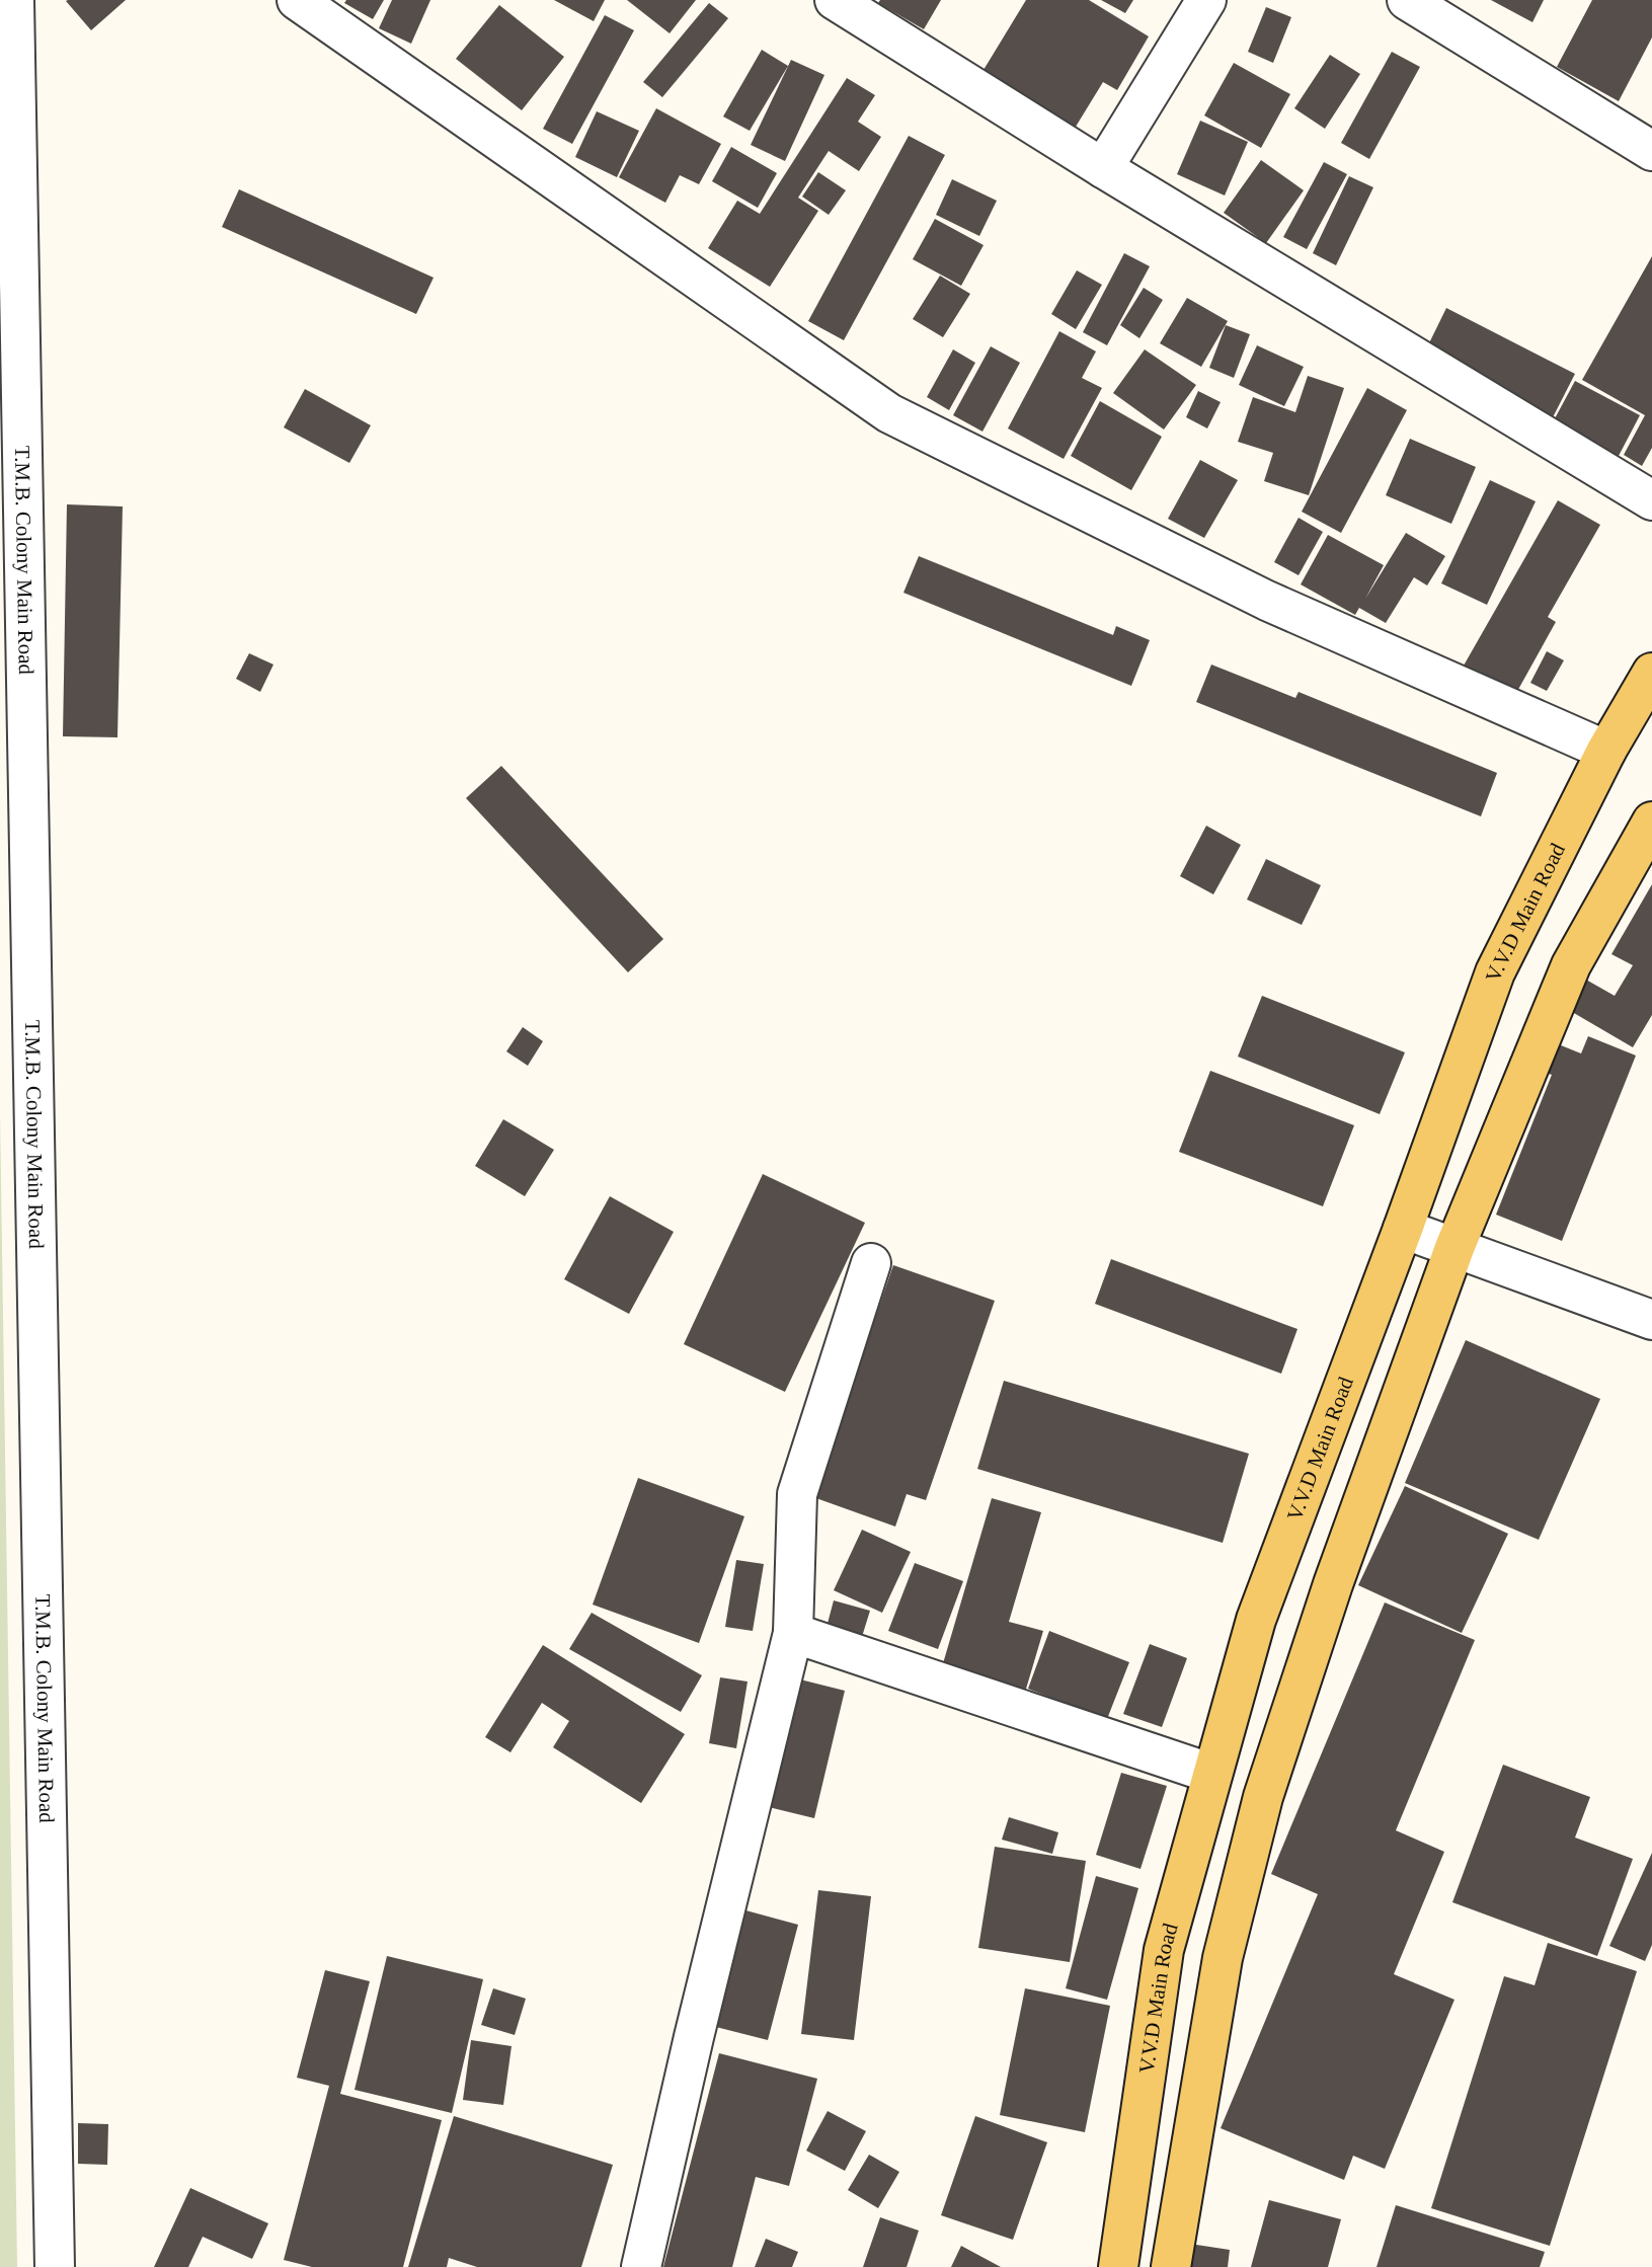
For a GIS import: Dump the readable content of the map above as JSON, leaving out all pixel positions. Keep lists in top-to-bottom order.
{
  "streets": {
    "main road": ["V.V.D Main Road"],
    "street": ["T.M.B. Colony Main Road"]
  }
}
